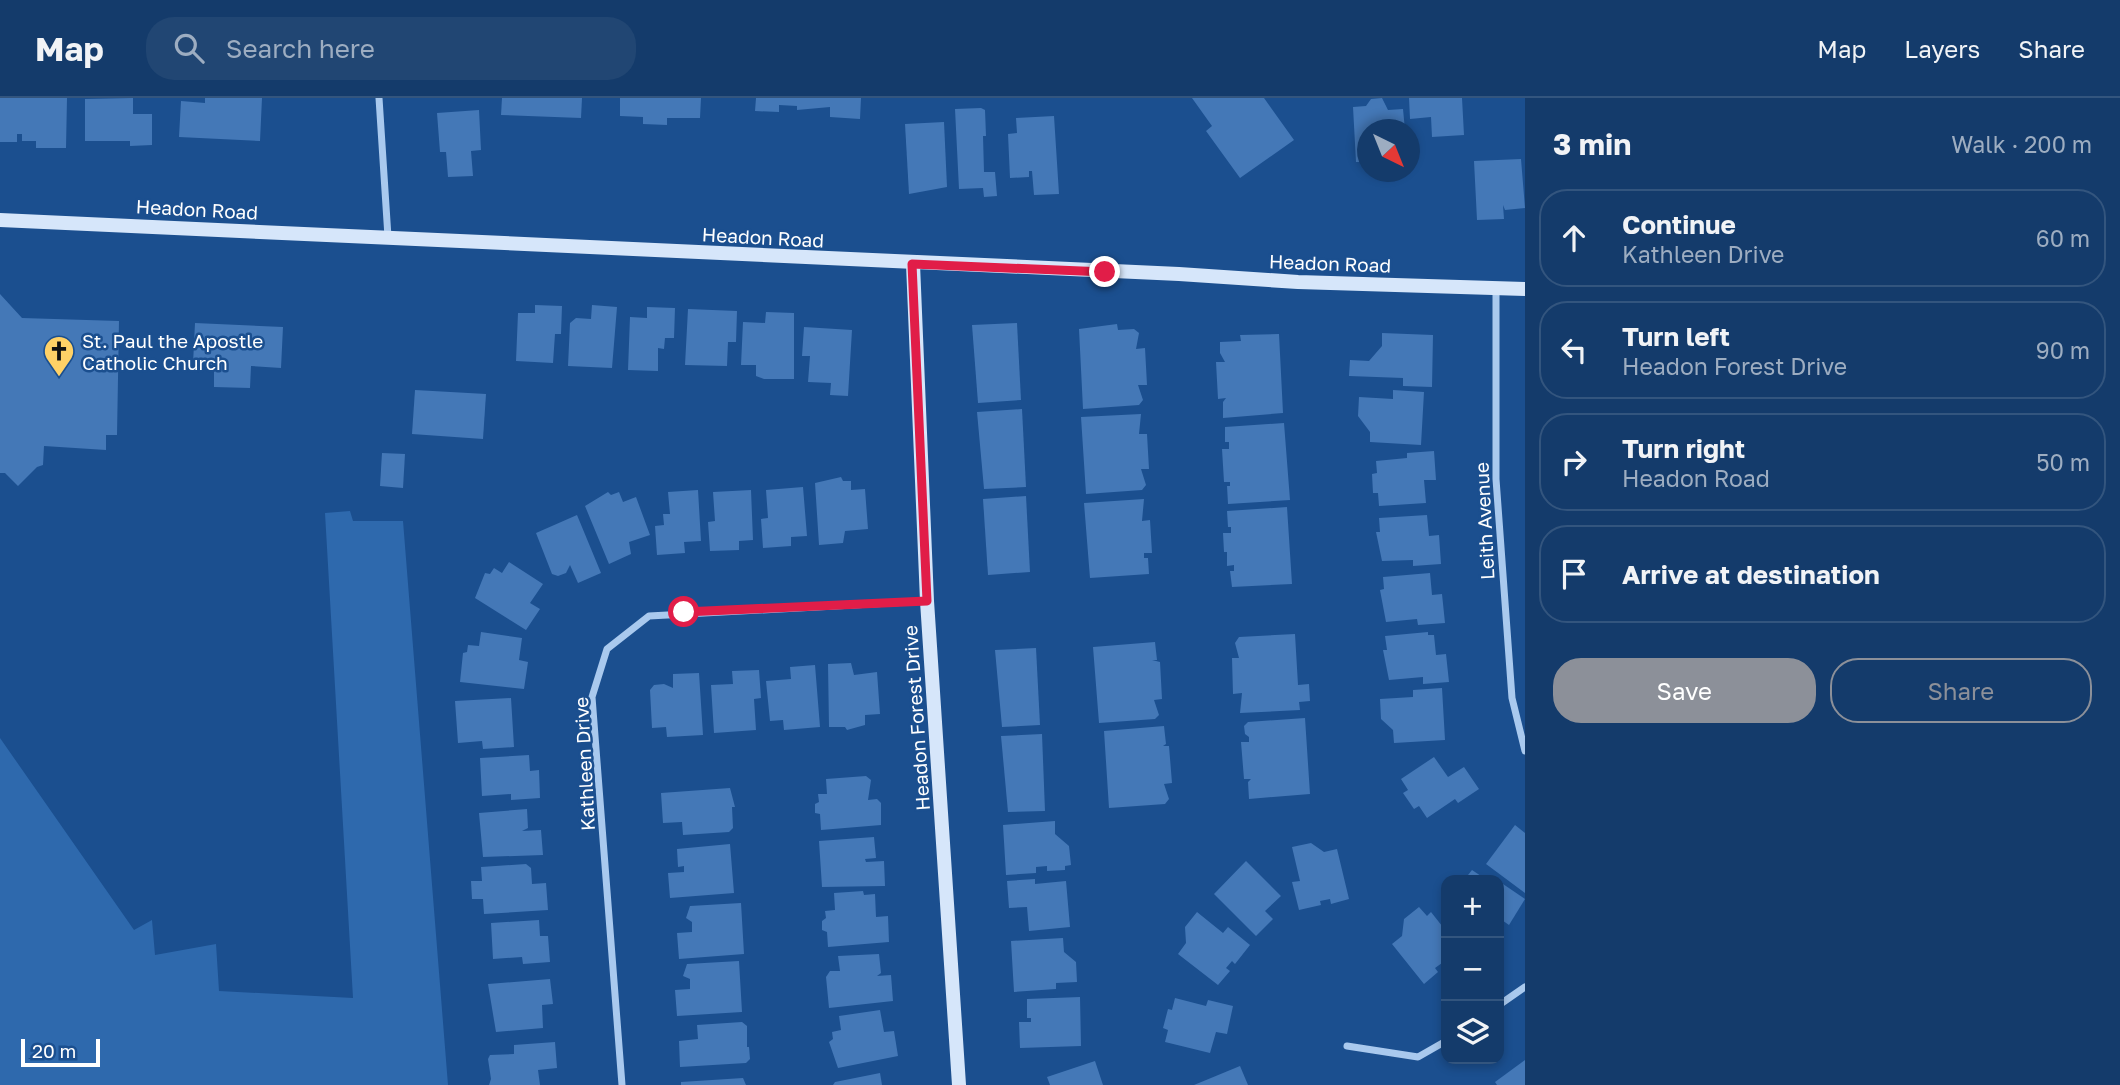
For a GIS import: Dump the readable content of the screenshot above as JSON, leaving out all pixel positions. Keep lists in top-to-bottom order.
{
  "streets": {
    "street": [
      "Headon Road",
      "Leith Avenue",
      "Headon Forest Drive",
      "Kathleen Drive"
    ]
  },
  "crossings": [
    ["Headon Road", "Leith Avenue"],
    ["Headon Road", "Headon Forest Drive"],
    ["Headon Forest Drive", "Kathleen Drive"]
  ],
  "places": {
    "church": ["St. Paul the Apostle Catholic Church"]
  },
  "scale_bar": "20 m",
  "north": "bottom right",
  "page": {
    "header": "Map",
    "search": "Search here",
    "nav": ["Map", "Layers", "Share"],
    "heading": ["3 min", "Walk · 200 m"],
    "list": [
      ["Continue", "Kathleen Drive", "60 m"],
      ["Turn left", "Headon Forest Drive", "90 m"],
      ["Turn right", "Headon Road", "50 m"],
      "Arrive at destination"
    ],
    "buttons": ["Save", "Share"],
    "map_buttons": ["+", "−"],
    "scale": "20 m"
  }
}
